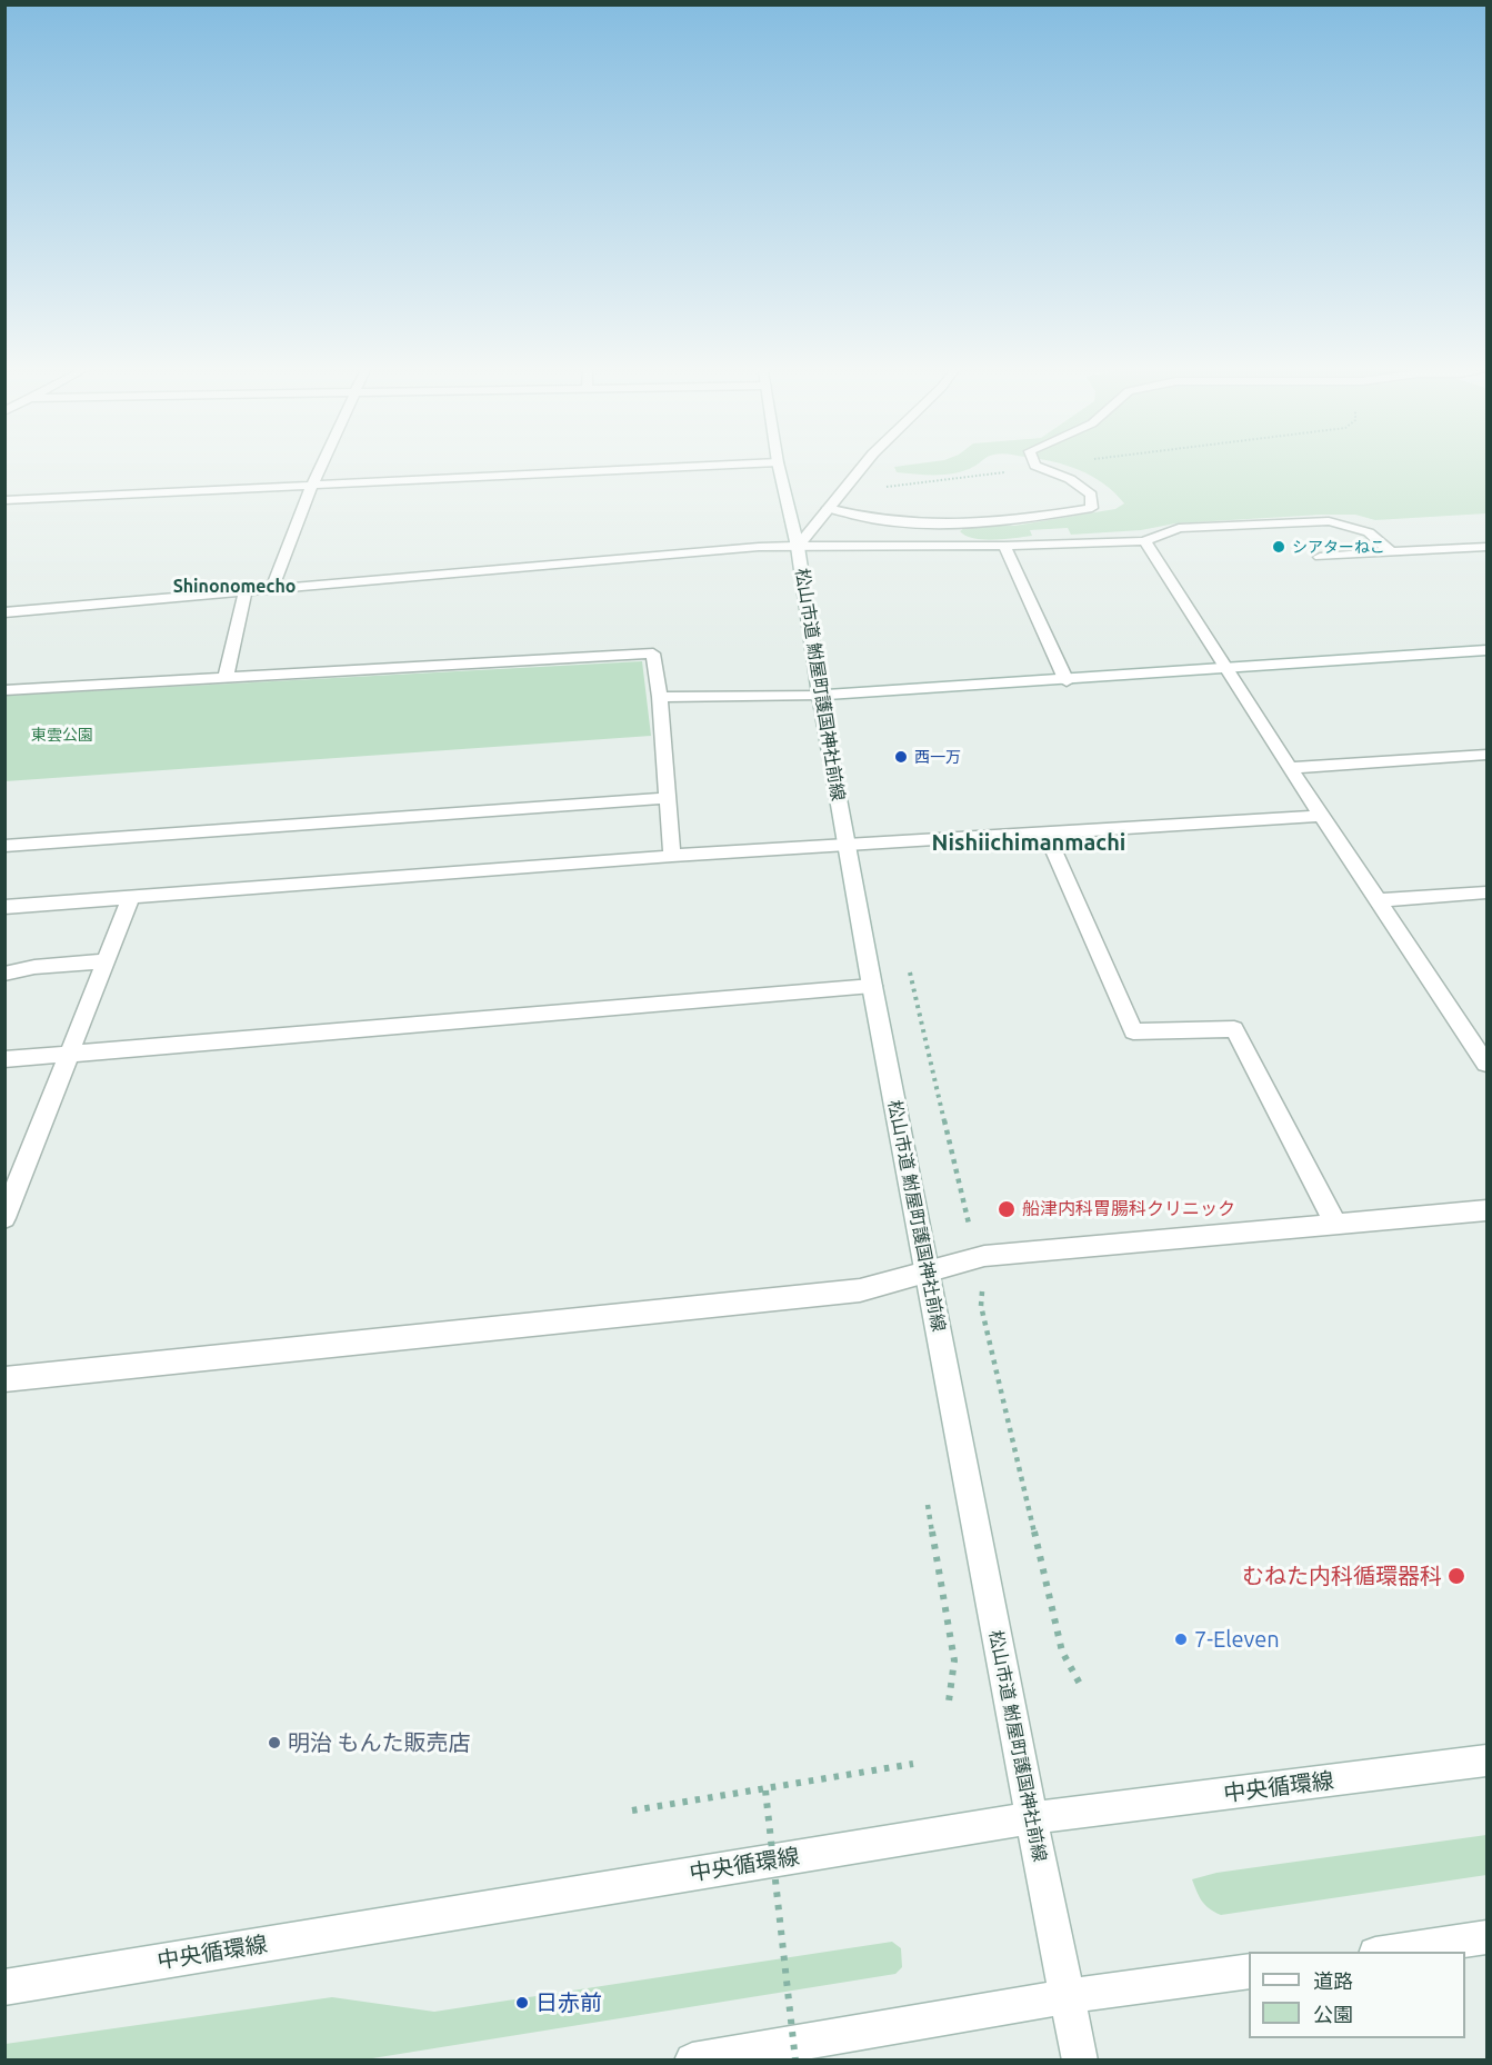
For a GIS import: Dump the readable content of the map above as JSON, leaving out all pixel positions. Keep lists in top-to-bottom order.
{
  "streets": {
    "street": ["松山市道 鮒屋町護国神社前線", "中央循環線"]
  },
  "crossings": [
    ["松山市道 鮒屋町護国神社前線", "中央循環線"]
  ],
  "districts": ["Shinonomecho", "Nishiichimanmachi"],
  "parks": ["東雲公園"],
  "places": [
    "シアターねこ",
    "西一万",
    "船津内科胃腸科クリニック",
    "むねた内科循環器科",
    "7-Eleven",
    "明治 もんた販売店",
    "日赤前"
  ],
  "legend": ["道路", "公園"]
}
